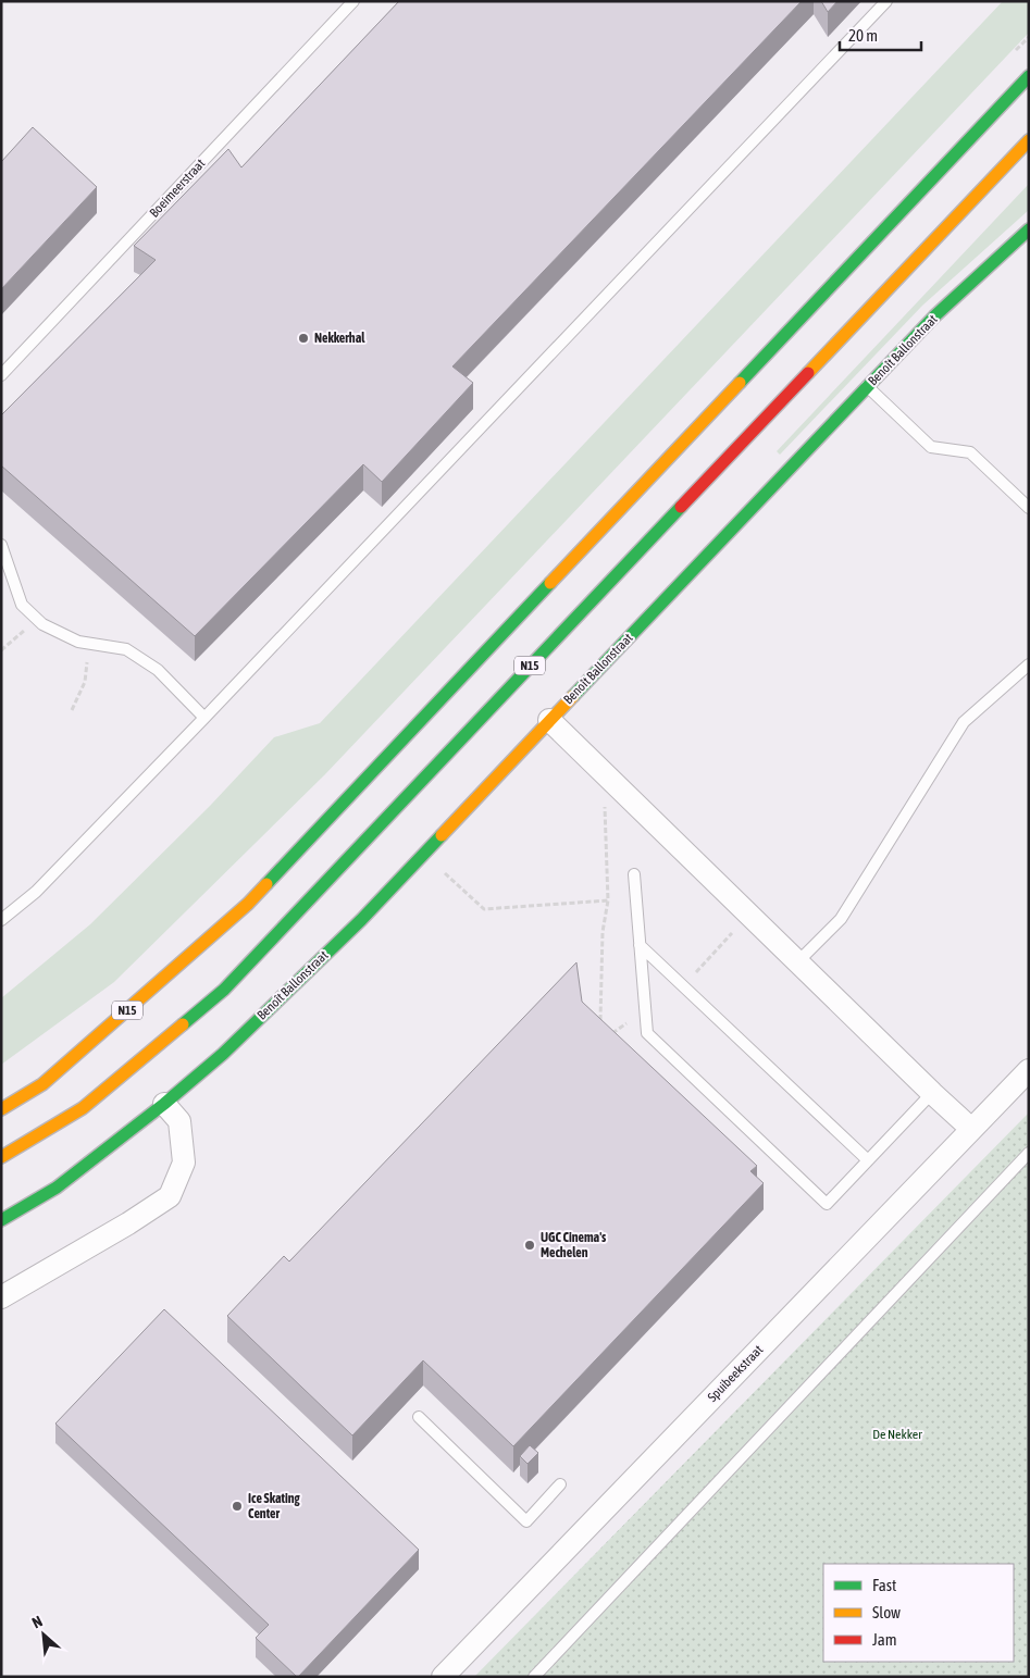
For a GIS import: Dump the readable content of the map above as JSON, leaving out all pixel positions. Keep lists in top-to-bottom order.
{
  "streets": {
    "main road": ["Benoît Ballonstraat", "N15"],
    "street": ["Spuibeekstraat"],
    "lane": ["Boeimeerstraat"]
  },
  "parks": ["De Nekker"],
  "places": ["Nekkerhal", "UGC Cinema's Mechelen", "Ice Skating Center"],
  "legend": ["Fast", "Slow", "Jam"],
  "scale_bar": "20 m",
  "north": "top left"
}
